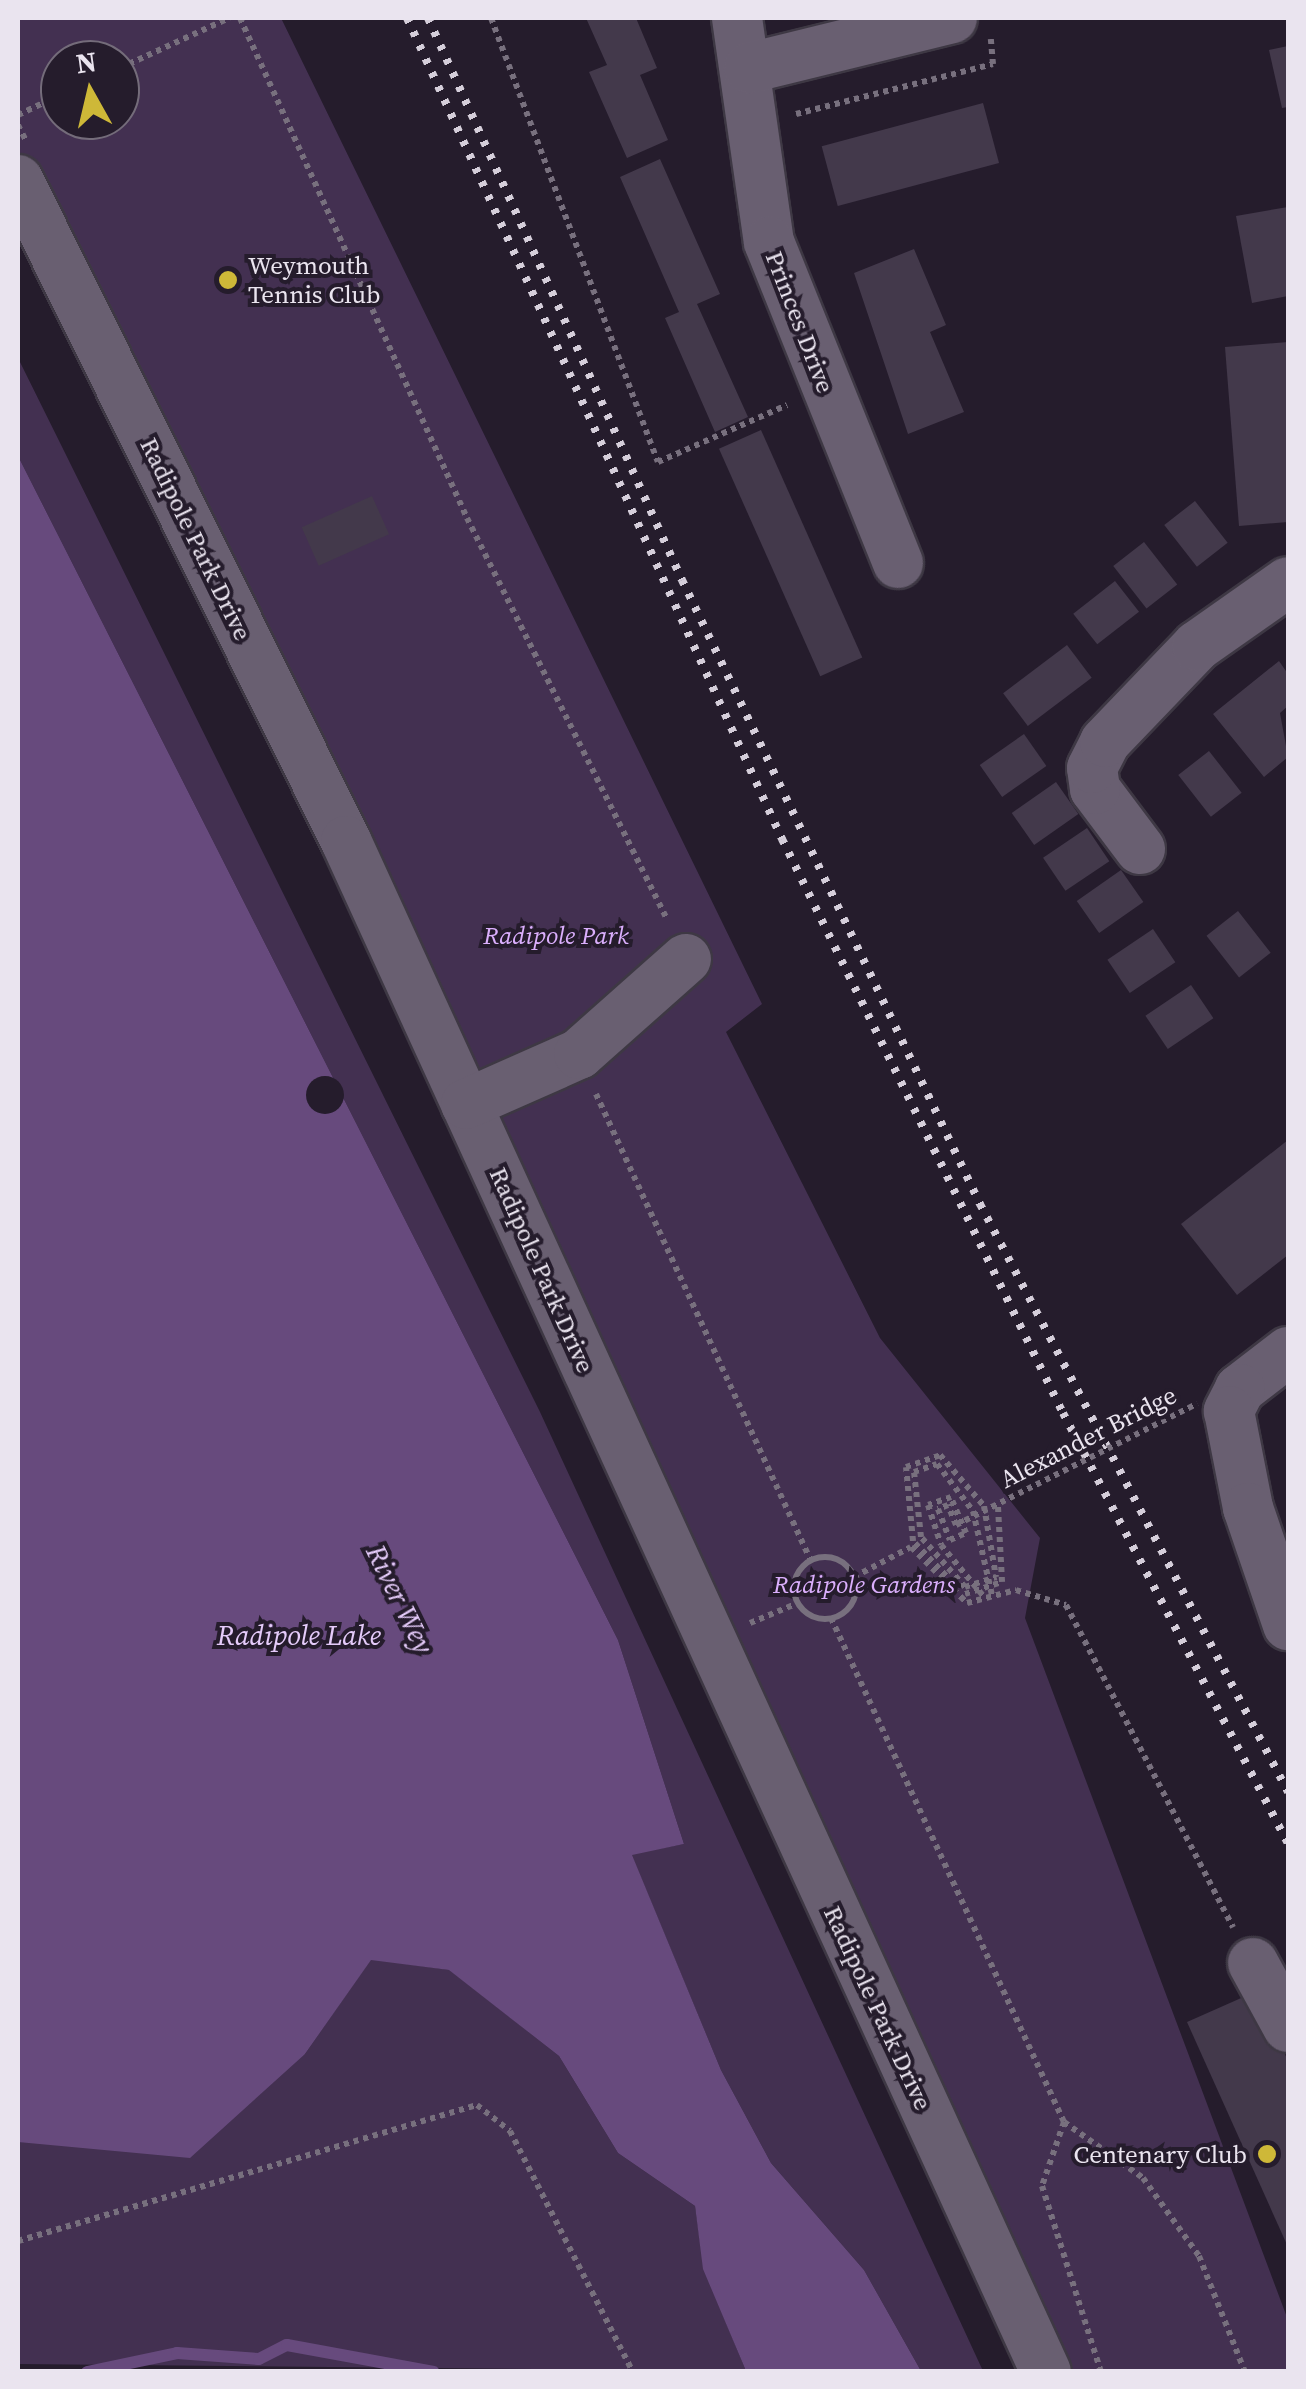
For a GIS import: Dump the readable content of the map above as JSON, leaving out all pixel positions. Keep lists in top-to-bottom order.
{
  "streets": {
    "street": ["Princes Drive", "Radipole Park Drive"],
    "path": ["Alexander Bridge"]
  },
  "water": ["River Wey", "Radipole Lake"],
  "parks": ["Radipole Park", "Radipole Gardens"],
  "places": ["Weymouth Tennis Club", "Centenary Club"],
  "north": "top"
}
